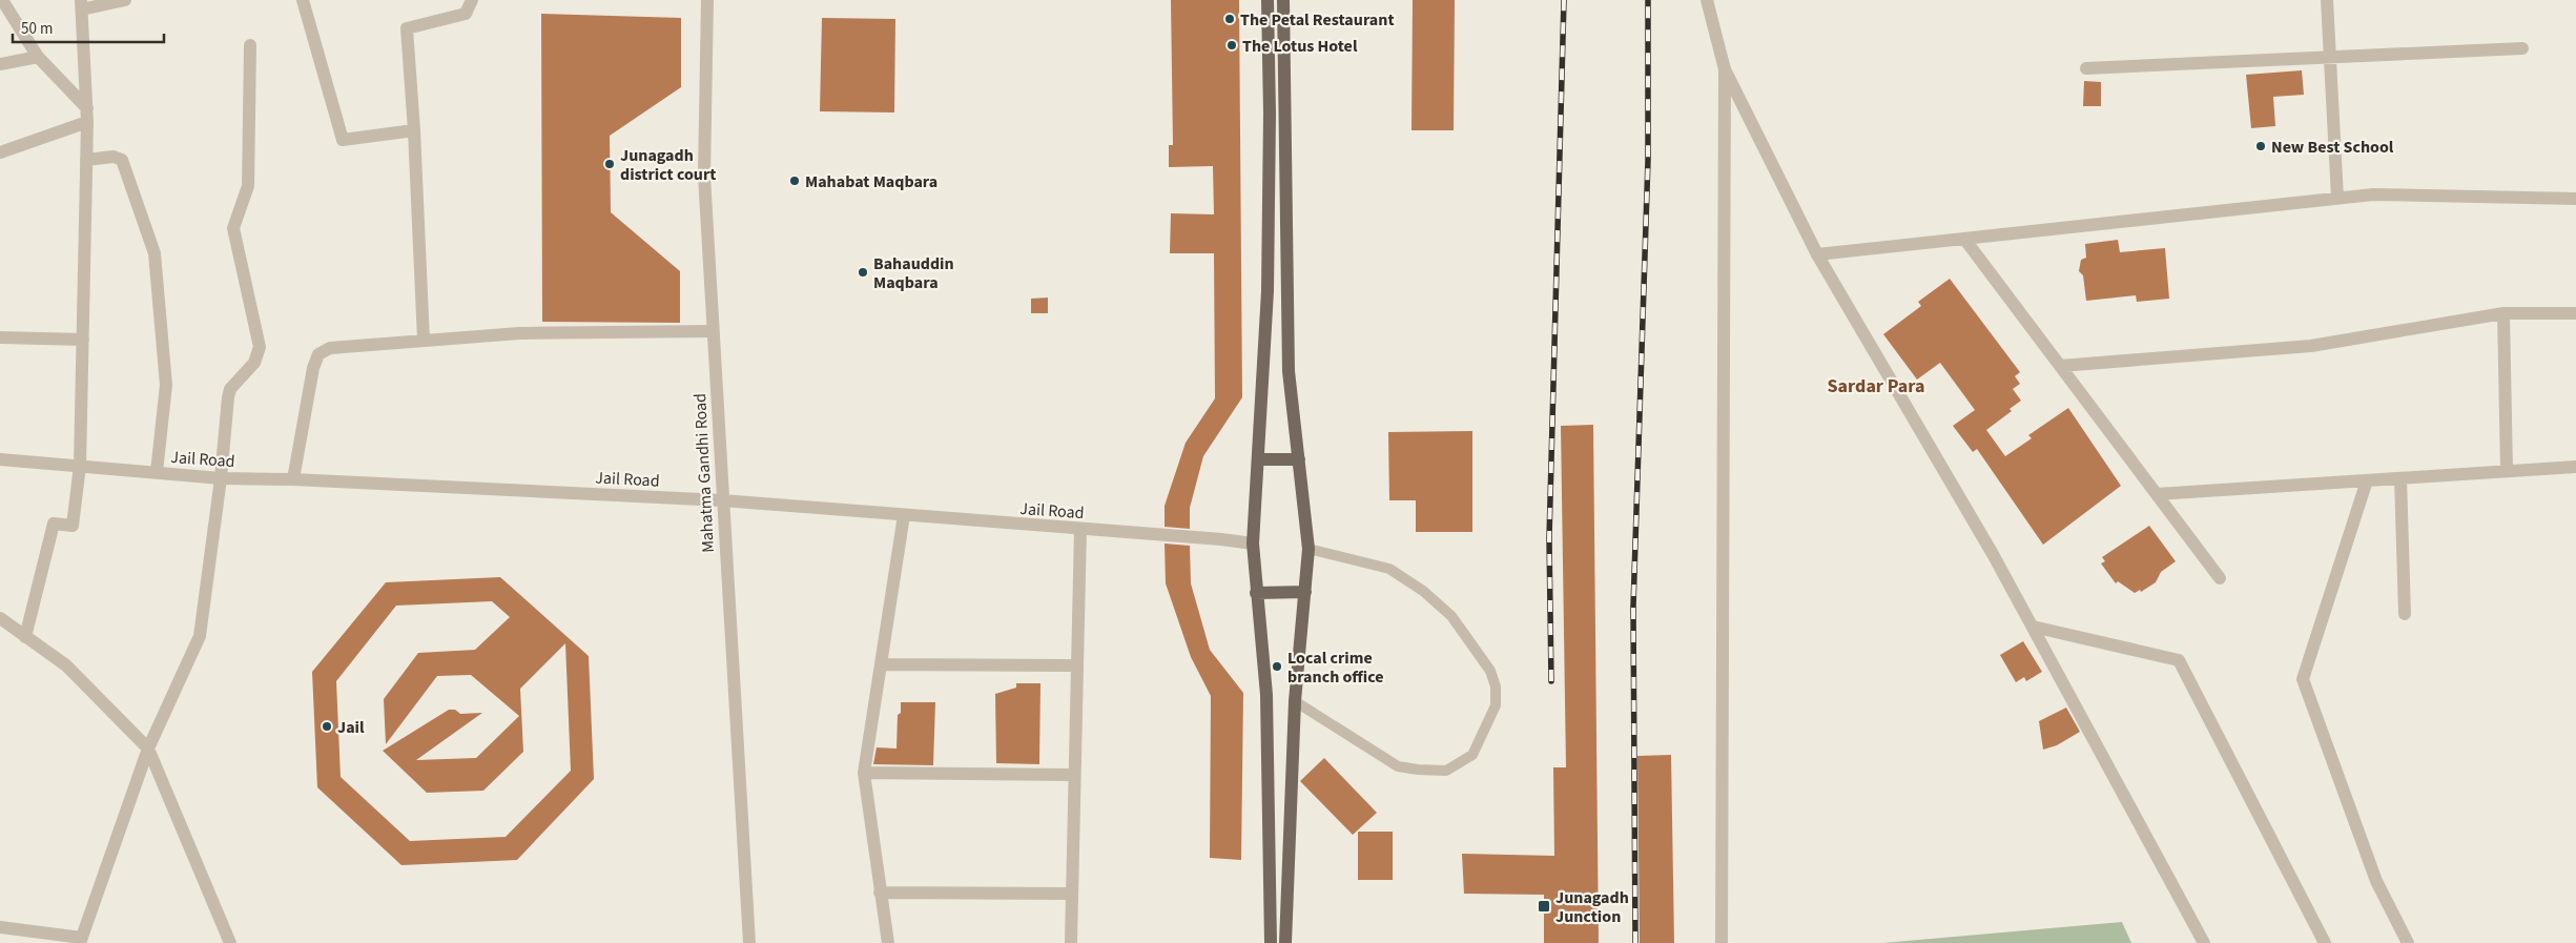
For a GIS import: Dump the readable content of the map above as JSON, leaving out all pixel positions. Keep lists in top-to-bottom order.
{
  "streets": {
    "street": ["Jail Road", "Mahatma Gandhi Road"]
  },
  "crossings": [
    ["Jail Road", "Mahatma Gandhi Road"]
  ],
  "districts": ["Sardar Para"],
  "places": {
    "other": [
      "The Petal Restaurant",
      "The Lotus Hotel",
      "New Best School",
      "Junagadh district court",
      "Mahabat Maqbara",
      "Bahauddin Maqbara",
      "Local crime branch office",
      "Jail"
    ],
    "transit": ["Junagadh Junction"]
  },
  "scale_bar": "50 m"
}
